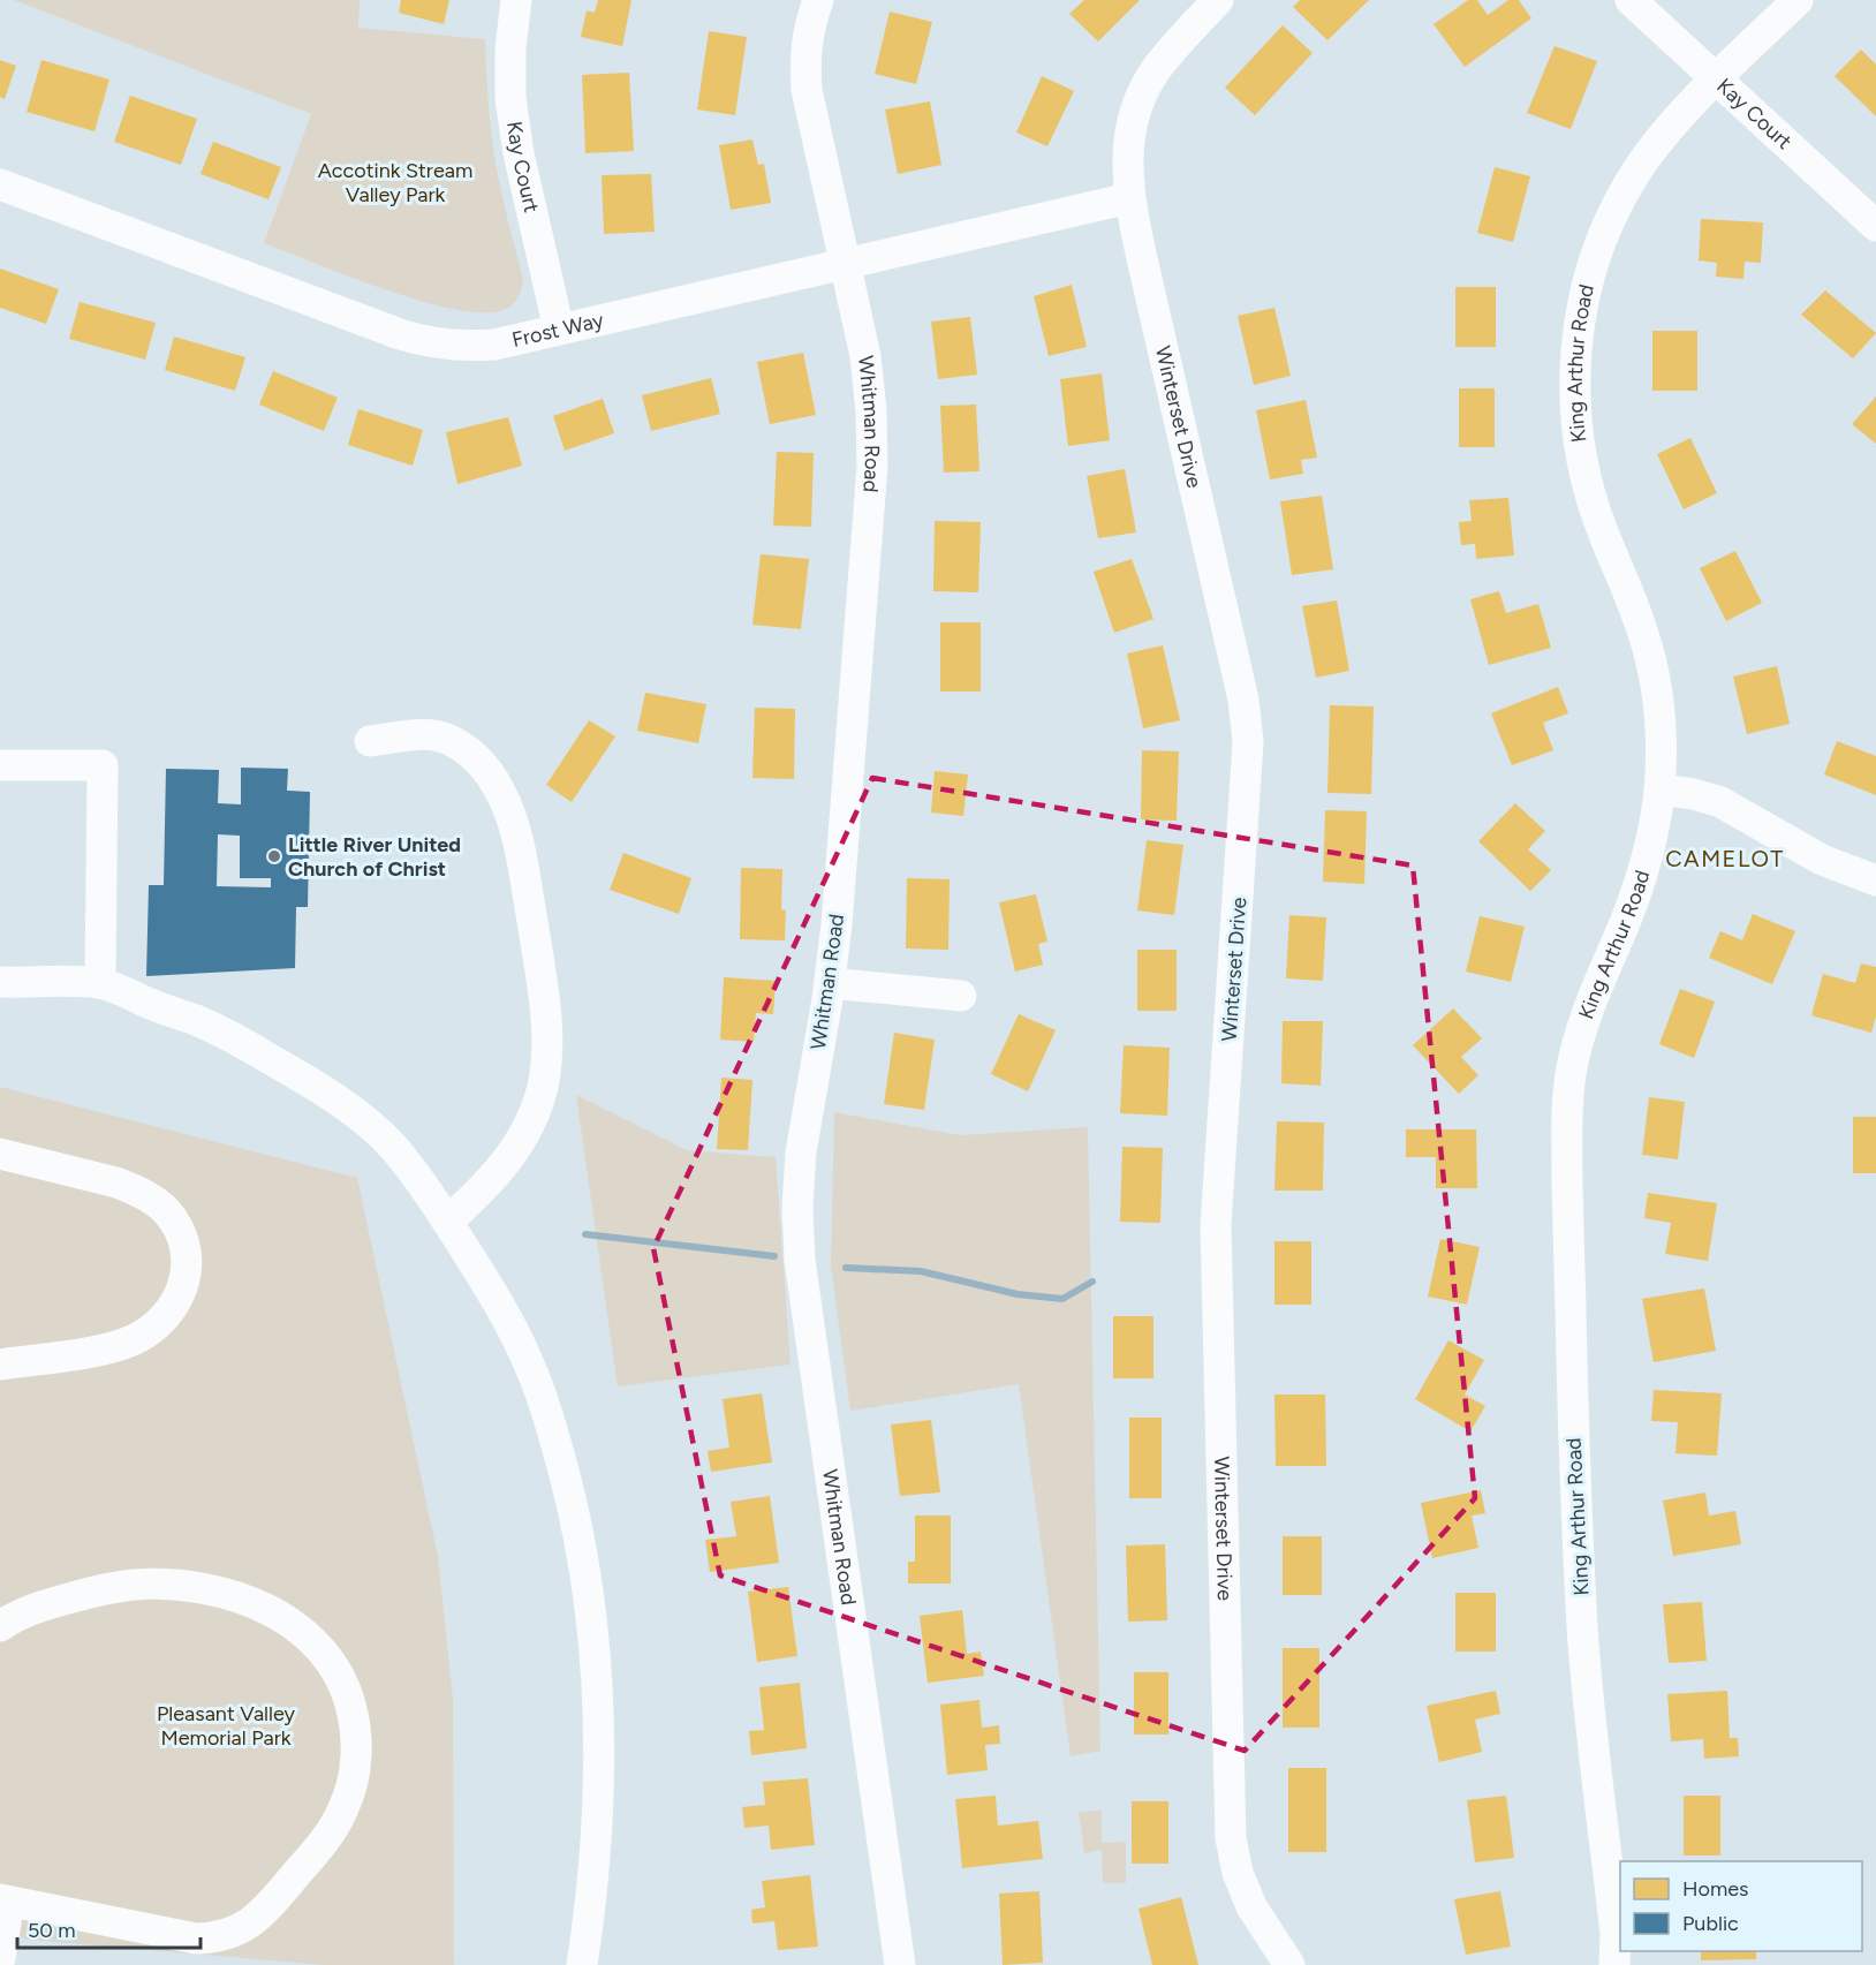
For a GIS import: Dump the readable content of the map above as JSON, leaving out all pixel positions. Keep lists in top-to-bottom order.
{
  "streets": {
    "street": [
      "Kay Court",
      "Frost Way",
      "King Arthur Road",
      "Winterset Drive",
      "Whitman Road"
    ]
  },
  "crossings": [
    ["Kay Court", "Frost Way"],
    ["Kay Court", "King Arthur Road"],
    ["Frost Way", "Winterset Drive"],
    ["Frost Way", "Whitman Road"]
  ],
  "districts": ["CAMELOT"],
  "parks": ["Accotink Stream Valley Park", "Pleasant Valley Memorial Park"],
  "places": ["Little River United Church of Christ"],
  "legend": ["Homes", "Public"],
  "scale_bar": "50 m"
}
